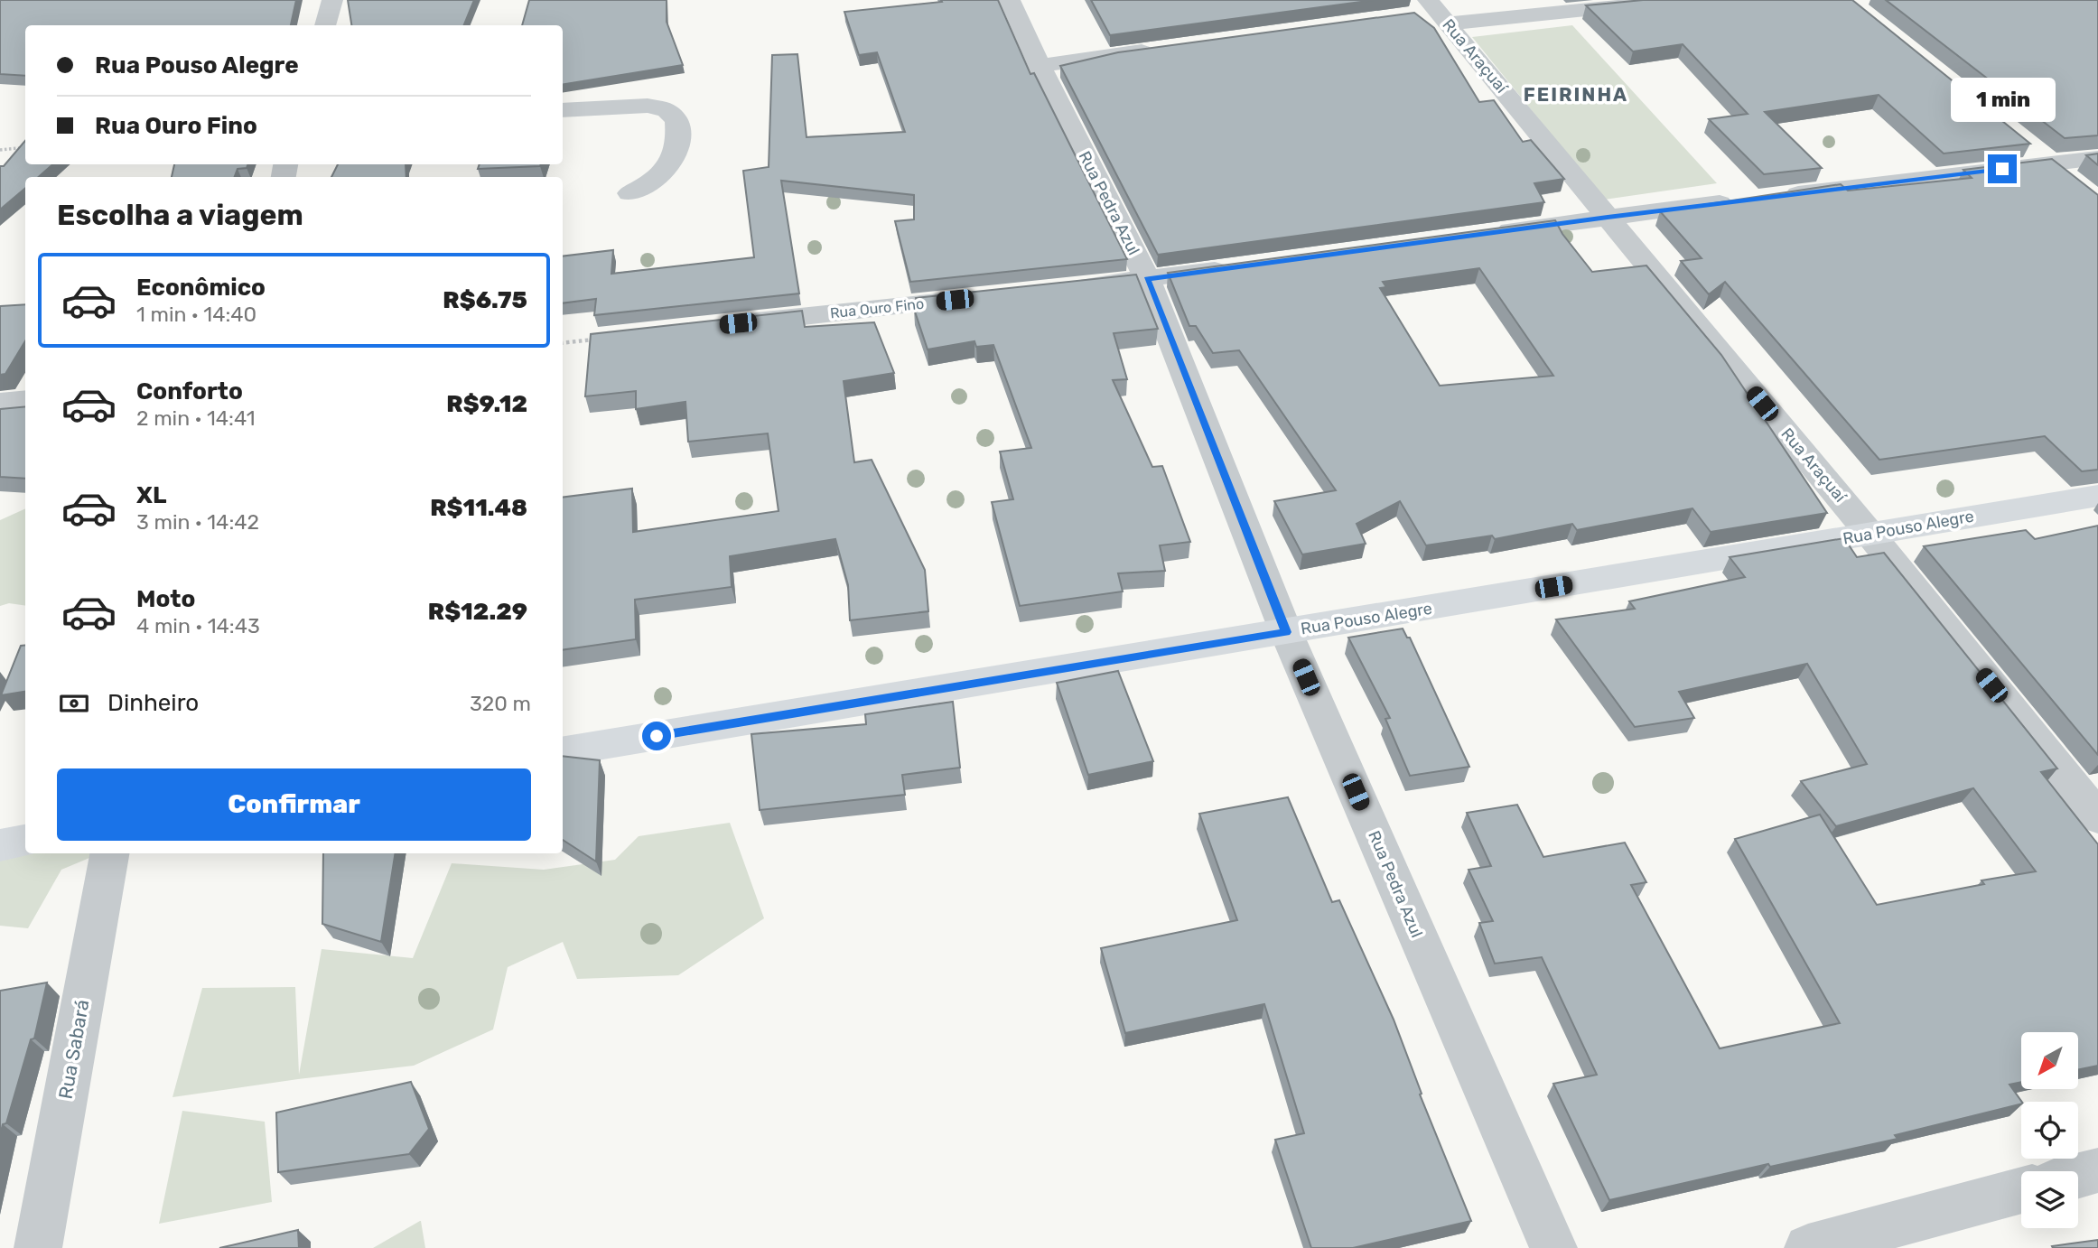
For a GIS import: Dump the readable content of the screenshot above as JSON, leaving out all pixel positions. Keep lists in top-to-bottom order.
{
  "streets": {
    "main road": ["Rua Pouso Alegre"],
    "street": [
      "Rua Araçuaí",
      "Rua Pedra Azul",
      "Rua Ouro Fino",
      "Rua Sabará"
    ]
  },
  "crossings": [
    ["Rua Araçuaí", "Rua Pouso Alegre"],
    ["Rua Pedra Azul", "Rua Pouso Alegre"]
  ],
  "districts": ["FEIRINHA"],
  "north": "bottom left",
  "page": {
    "banner": ["Rua Pouso Alegre", "Rua Ouro Fino"],
    "bubble": "1 min",
    "heading": "Escolha a viagem",
    "list": [
      {
        "name": "Econômico",
        "note": "1 min · 14:40",
        "value": "R$6.75"
      },
      {
        "name": "Conforto",
        "note": "2 min · 14:41",
        "value": "R$9.12"
      },
      {
        "name": "XL",
        "note": "3 min · 14:42",
        "value": "R$11.48"
      },
      {
        "name": "Moto",
        "note": "4 min · 14:43",
        "value": "R$12.29"
      }
    ],
    "pay": ["Dinheiro", "320 m"],
    "buttons": "Confirmar"
  }
}
